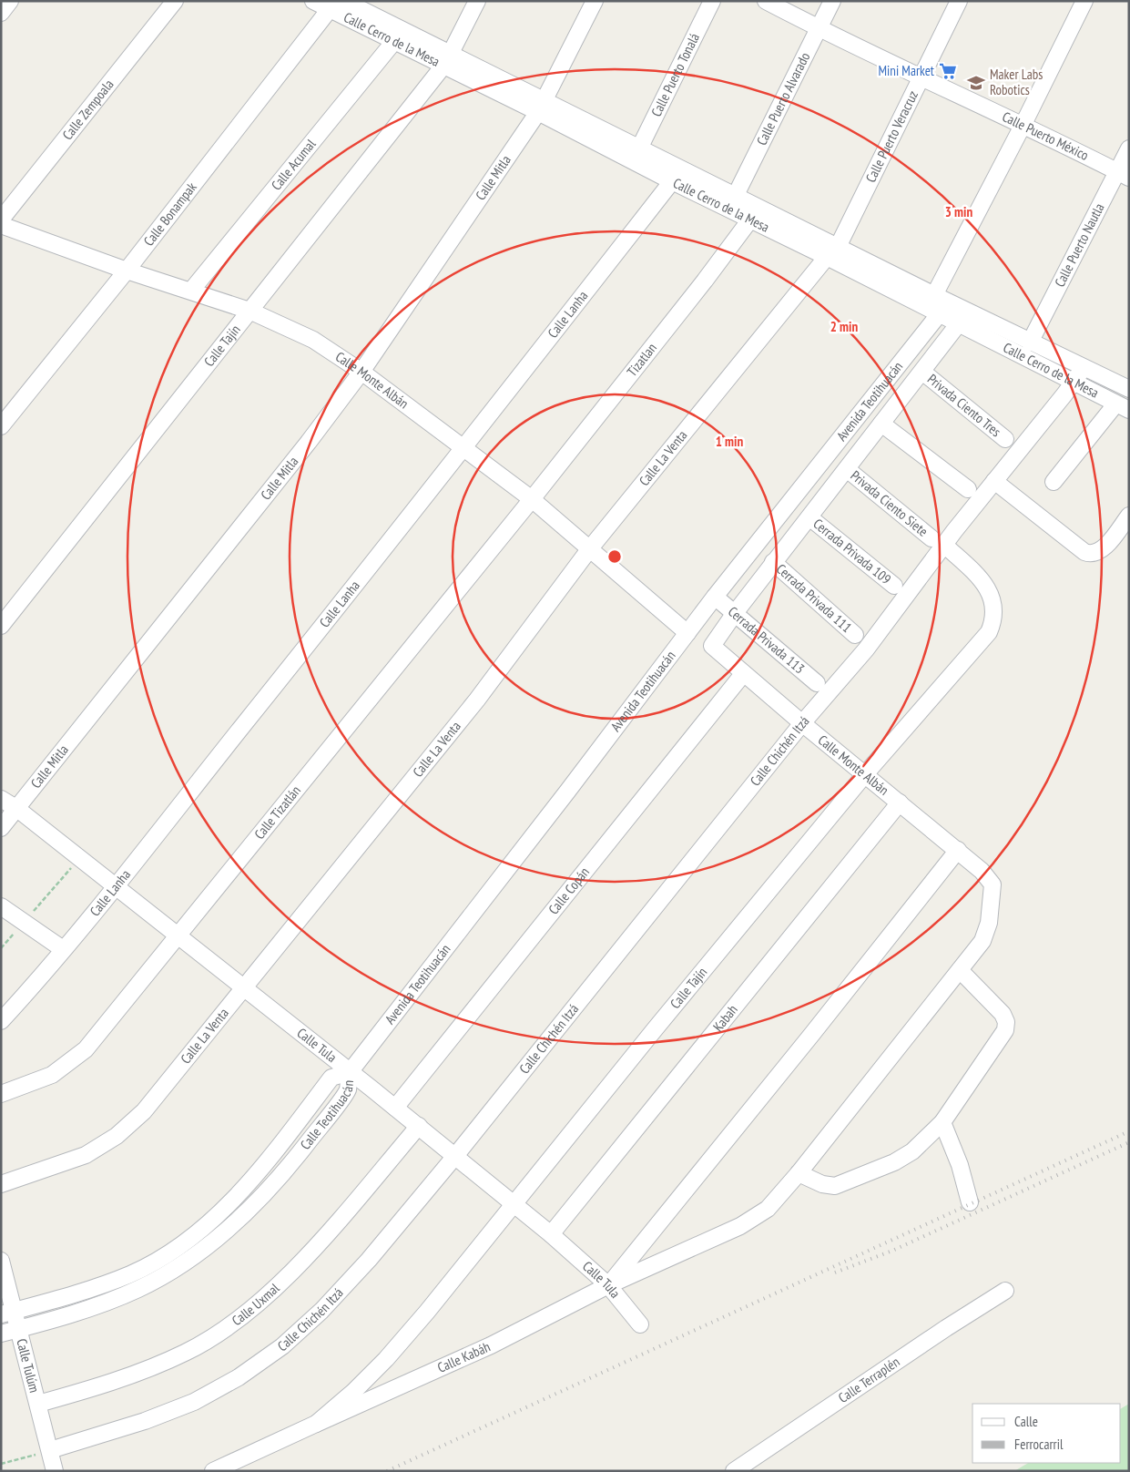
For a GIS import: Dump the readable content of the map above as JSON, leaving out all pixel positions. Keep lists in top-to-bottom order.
{
  "streets": {
    "street": [
      "Calle Cerro de la Mesa",
      "Calle Puerto Tonalá",
      "Calle Puerto Alvarado",
      "Calle Zempoala",
      "Calle Puerto México",
      "Calle Puerto Veracruz",
      "Calle Acumal",
      "Calle Mitla",
      "Calle Bonampak",
      "Calle Puerto Nautla",
      "Calle Lanha",
      "Calle Tajín",
      "Tizatlan",
      "Calle Monte Albán",
      "Avenida Teotihuacán",
      "Privada Ciento Tres",
      "Calle La Venta",
      "Privada Ciento Siete",
      "Cerrada Privada 109",
      "Cerrada Privada 111",
      "Cerrada Privada 113",
      "Calle Chichén Itzá",
      "Calle Tizatlán",
      "Calle Copán",
      "Kabah",
      "Calle Tula",
      "Calle Teotihuacán",
      "Calle Uxmal",
      "Calle Kabáh",
      "Calle Tulúm",
      "Calle Terraplén"
    ]
  },
  "crossings": [
    ["Calle Cerro de la Mesa", "Calle Puerto Tonalá"],
    ["Calle Cerro de la Mesa", "Calle Puerto Alvarado"],
    ["Calle Cerro de la Mesa", "Calle Puerto Veracruz"],
    ["Calle Cerro de la Mesa", "Calle Acumal"],
    ["Calle Cerro de la Mesa", "Calle Mitla"],
    ["Calle Cerro de la Mesa", "Calle Bonampak"],
    ["Calle Cerro de la Mesa", "Calle Puerto Nautla"],
    ["Calle Cerro de la Mesa", "Calle Lanha"],
    ["Calle Cerro de la Mesa", "Calle Tajín"],
    ["Calle Cerro de la Mesa", "Tizatlan"],
    ["Calle Cerro de la Mesa", "Avenida Teotihuacán"],
    ["Calle Cerro de la Mesa", "Calle La Venta"],
    ["Calle Cerro de la Mesa", "Calle Chichén Itzá"],
    ["Calle Puerto Alvarado", "Calle Puerto México"],
    ["Calle Puerto México", "Calle Puerto Veracruz"],
    ["Calle Puerto México", "Calle Puerto Nautla"],
    ["Calle Puerto Veracruz", "Calle La Venta"],
    ["Calle Acumal", "Calle Monte Albán"],
    ["Calle Mitla", "Calle Monte Albán"],
    ["Calle Mitla", "Calle Tula"],
    ["Calle Bonampak", "Calle Monte Albán"],
    ["Calle Lanha", "Calle Monte Albán"],
    ["Calle Lanha", "Calle Tula"],
    ["Calle Tajín", "Calle Monte Albán"],
    ["Calle Tajín", "Privada Ciento Siete"],
    ["Calle Tajín", "Calle Tula"],
    ["Calle Tajín", "Calle Kabáh"],
    ["Tizatlan", "Calle Monte Albán"],
    ["Tizatlan", "Calle Tizatlán"],
    ["Calle Monte Albán", "Avenida Teotihuacán"],
    ["Calle Monte Albán", "Calle La Venta"],
    ["Calle Monte Albán", "Privada Ciento Siete"],
    ["Calle Monte Albán", "Cerrada Privada 113"],
    ["Calle Monte Albán", "Calle Chichén Itzá"],
    ["Calle Monte Albán", "Calle Tizatlán"],
    ["Calle Monte Albán", "Calle Copán"],
    ["Calle Monte Albán", "Kabah"],
    ["Calle Monte Albán", "Calle Kabáh"],
    ["Avenida Teotihuacán", "Cerrada Privada 113"],
    ["Avenida Teotihuacán", "Calle Tula"],
    ["Avenida Teotihuacán", "Calle Teotihuacán"],
    ["Calle La Venta", "Calle Tula"],
    ["Privada Ciento Siete", "Calle Chichén Itzá"],
    ["Calle Chichén Itzá", "Calle Tula"],
    ["Calle Chichén Itzá", "Calle Tulúm"],
    ["Calle Tizatlán", "Calle Tula"],
    ["Calle Copán", "Calle Tula"],
    ["Kabah", "Calle Tula"],
    ["Calle Tula", "Calle Teotihuacán"],
    ["Calle Tula", "Calle Uxmal"],
    ["Calle Tula", "Calle Kabáh"],
    ["Calle Teotihuacán", "Calle Tulúm"],
    ["Calle Uxmal", "Calle Tulúm"]
  ],
  "places": {
    "supermarket": ["Mini Market"],
    "school or university": ["Maker Labs Robotics"]
  },
  "legend": ["Calle", "Ferrocarril"],
  "rings": ["3 min", "2 min", "1 min"]
}
